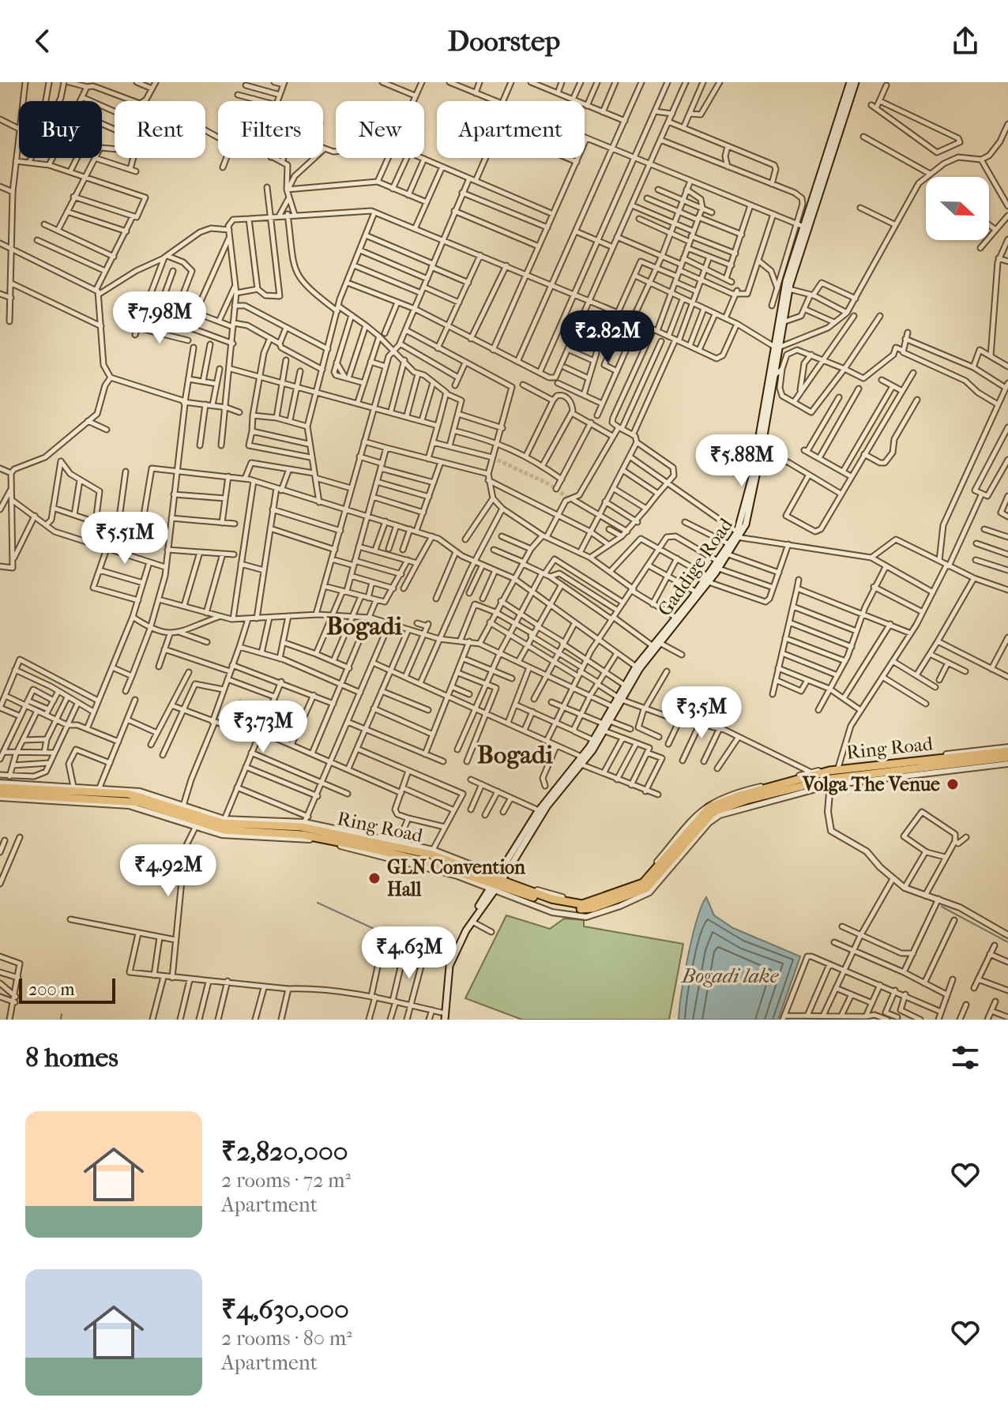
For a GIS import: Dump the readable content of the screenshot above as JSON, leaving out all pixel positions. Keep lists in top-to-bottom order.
{
  "streets": {
    "highway": ["Ring Road"],
    "main road": ["Gaddige Road"]
  },
  "crossings": [
    ["Gaddige Road", "Ring Road"]
  ],
  "districts": ["Bogadi", "Bogadi"],
  "water": ["Bogadi lake"],
  "places": ["Volga The Venue", "GLN Convention Hall"],
  "scale_bar": "200 m",
  "north": "right",
  "page": {
    "header": "Doorstep",
    "chip": [
      "Buy",
      "Rent",
      "Filters",
      "New",
      "Apartment"
    ],
    "price": [
      "₹7.98M",
      "₹2.82M",
      "₹5.88M",
      "₹5.51M",
      "₹3.5M",
      "₹3.73M",
      "₹4.92M",
      "₹4.63M"
    ],
    "scale": "200 m",
    "heading": "8 homes",
    "list": [
      {
        "name": "₹2,820,000",
        "note": "2 rooms · 72 m² · Apartment"
      },
      {
        "name": "₹4,630,000",
        "note": "2 rooms · 80 m² · Apartment"
      }
    ]
  }
}
